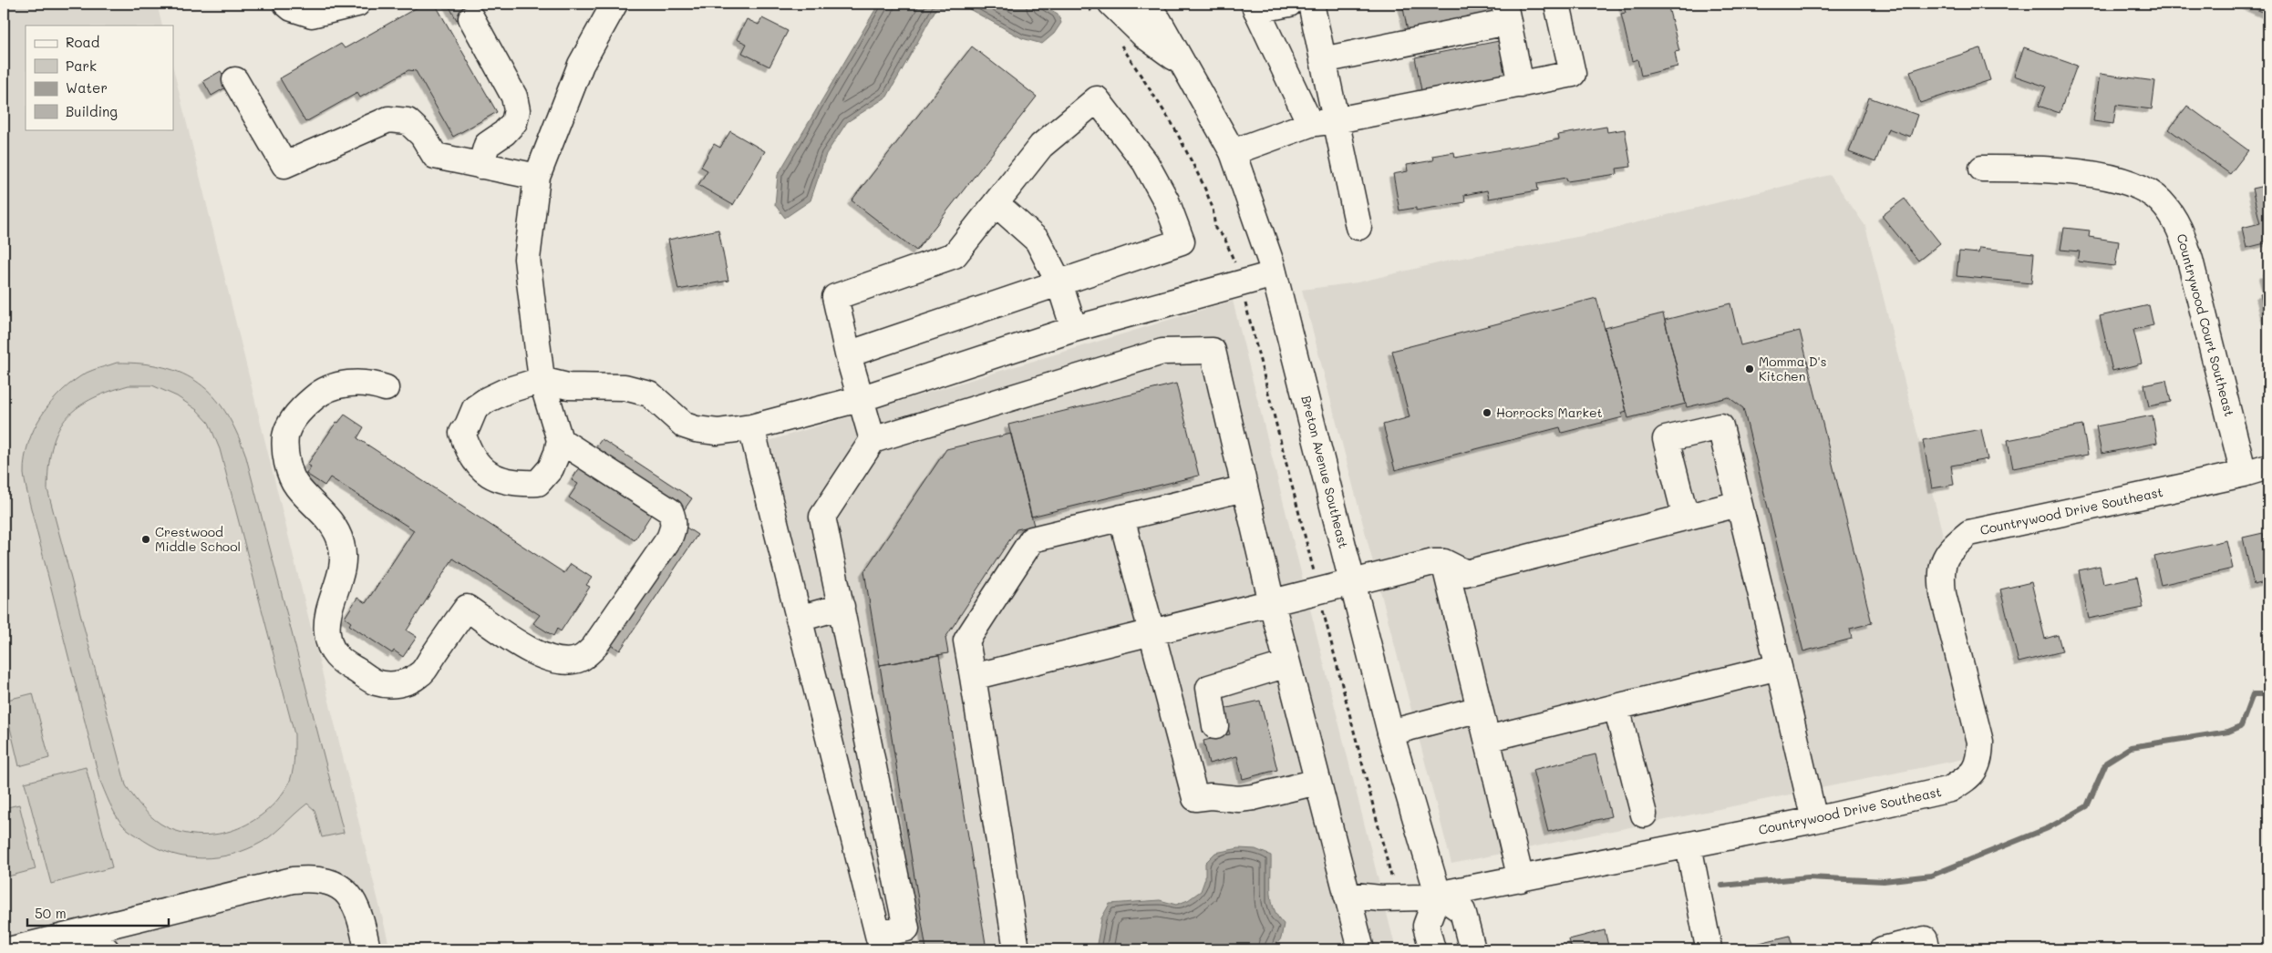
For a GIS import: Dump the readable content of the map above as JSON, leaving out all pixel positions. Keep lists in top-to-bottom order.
{
  "streets": {
    "street": ["Countrywood Court Southeast", "Breton Avenue Southeast", "Countrywood Drive Southeast"]
  },
  "crossings": [
    ["Countrywood Court Southeast", "Countrywood Drive Southeast"],
    ["Breton Avenue Southeast", "Countrywood Drive Southeast"]
  ],
  "places": ["Momma D's Kitchen", "Horrocks Market", "Crestwood Middle School"],
  "legend": [
    "Road",
    "Park",
    "Water",
    "Building"
  ],
  "scale_bar": "50 m"
}
